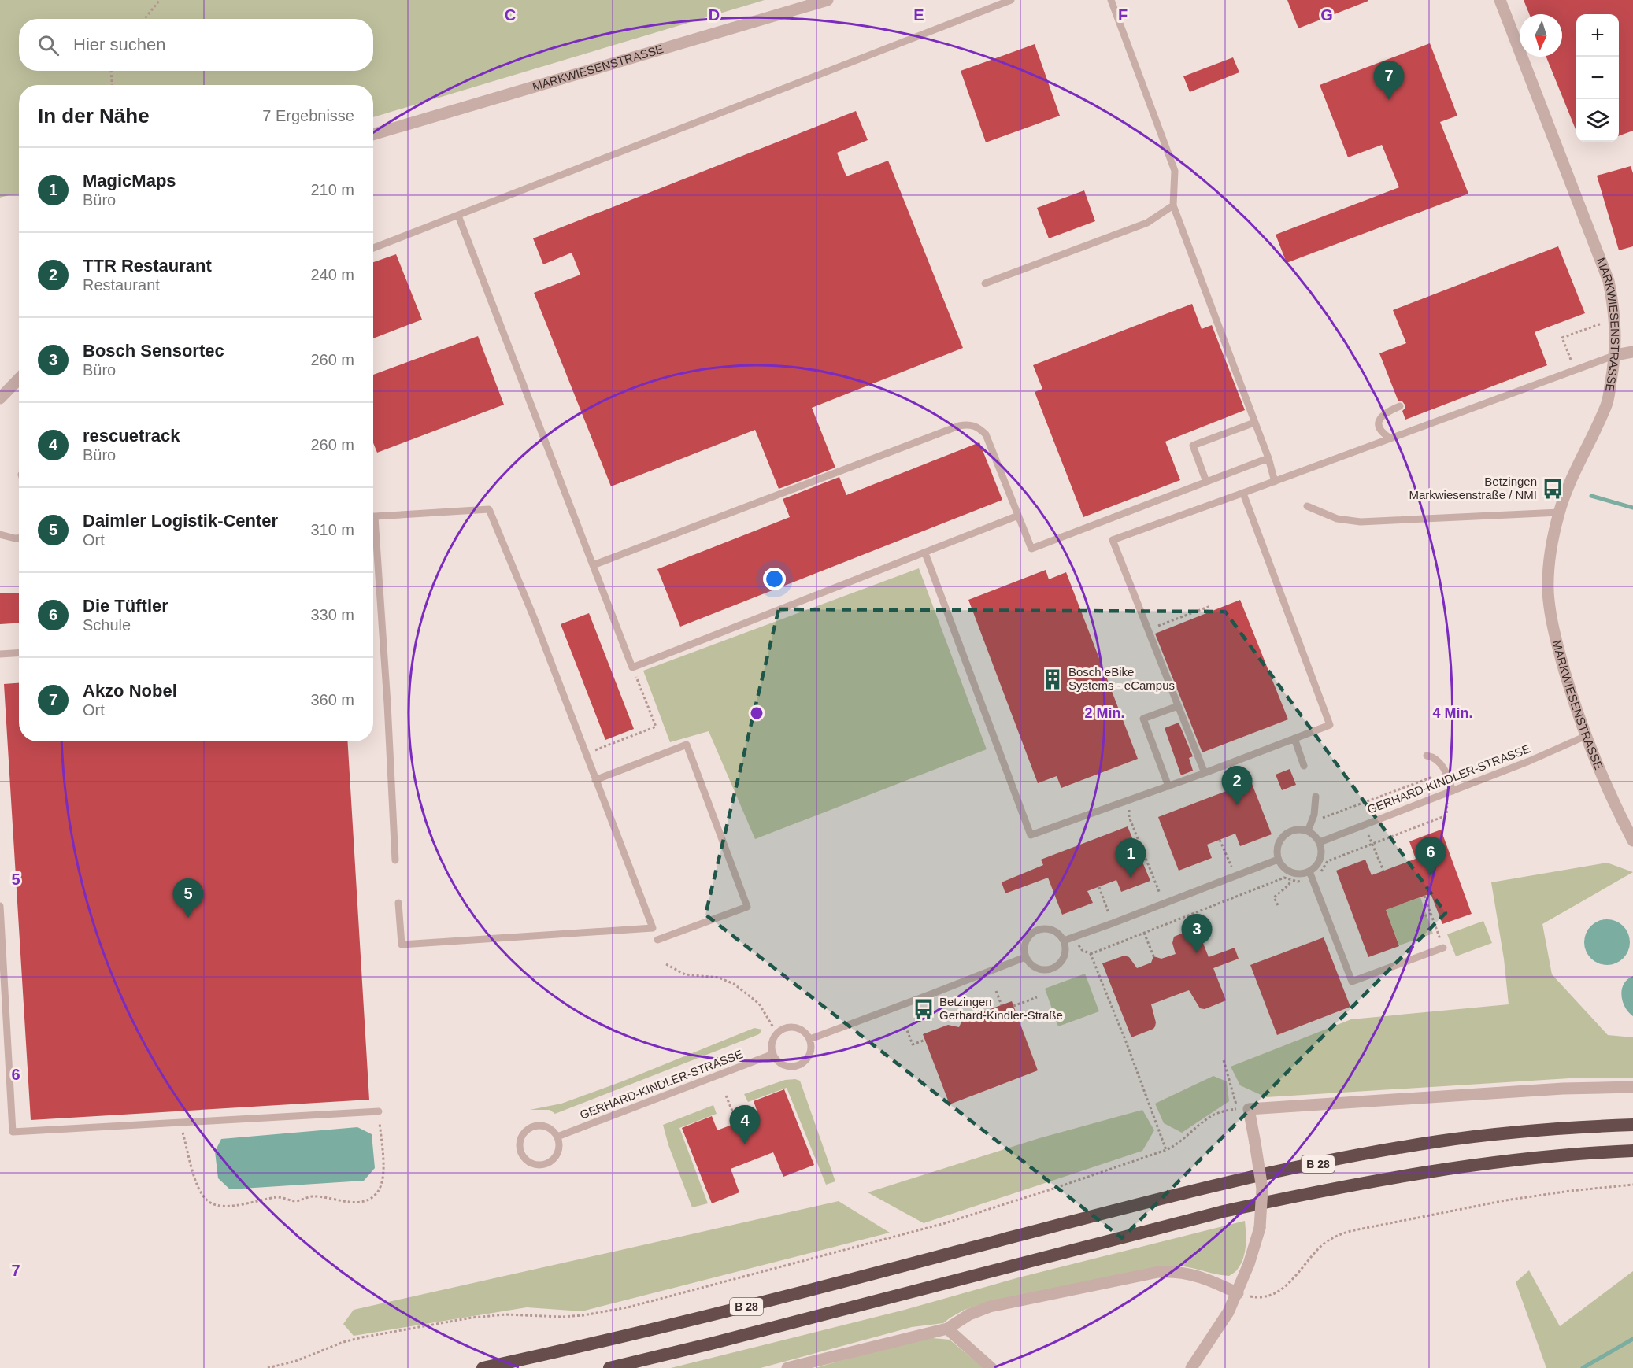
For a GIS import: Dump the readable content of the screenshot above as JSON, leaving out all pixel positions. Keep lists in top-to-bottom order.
{
  "streets": {
    "highway": ["B 28"],
    "street": ["MARKWIESENSTRASSE"],
    "lane": ["GERHARD-KINDLER-STRASSE"]
  },
  "crossings": [
    ["MARKWIESENSTRASSE", "GERHARD-KINDLER-STRASSE"]
  ],
  "places": {
    "bus stop": ["Betzingen Markwiesenstraße / NMI", "Betzingen Gerhard-Kindler-Straße"],
    "building": ["Bosch eBike Systems - eCampus"]
  },
  "north": "bottom",
  "page": {
    "map_buttons": ["+", "−"],
    "search": "Hier suchen",
    "pins": [
      "7",
      "2",
      "6",
      "1",
      "5",
      "3",
      "4"
    ],
    "heading": ["In der Nähe", "7 Ergebnisse"],
    "list": [
      {
        "mark": "1",
        "name": "MagicMaps",
        "note": "Büro",
        "value": "210 m"
      },
      {
        "mark": "2",
        "name": "TTR Restaurant",
        "note": "Restaurant",
        "value": "240 m"
      },
      {
        "mark": "3",
        "name": "Bosch Sensortec",
        "note": "Büro",
        "value": "260 m"
      },
      {
        "mark": "4",
        "name": "rescuetrack",
        "note": "Büro",
        "value": "260 m"
      },
      {
        "mark": "5",
        "name": "Daimler Logistik-Center",
        "note": "Ort",
        "value": "310 m"
      },
      {
        "mark": "6",
        "name": "Die Tüftler",
        "note": "Schule",
        "value": "330 m"
      },
      {
        "mark": "7",
        "name": "Akzo Nobel",
        "note": "Ort",
        "value": "360 m"
      }
    ]
  },
  "grid": {
    "columns": [
      "C",
      "D",
      "E",
      "F",
      "G"
    ],
    "rows": ["5", "6", "7"]
  },
  "rings": ["2 Min.", "4 Min."]
}
